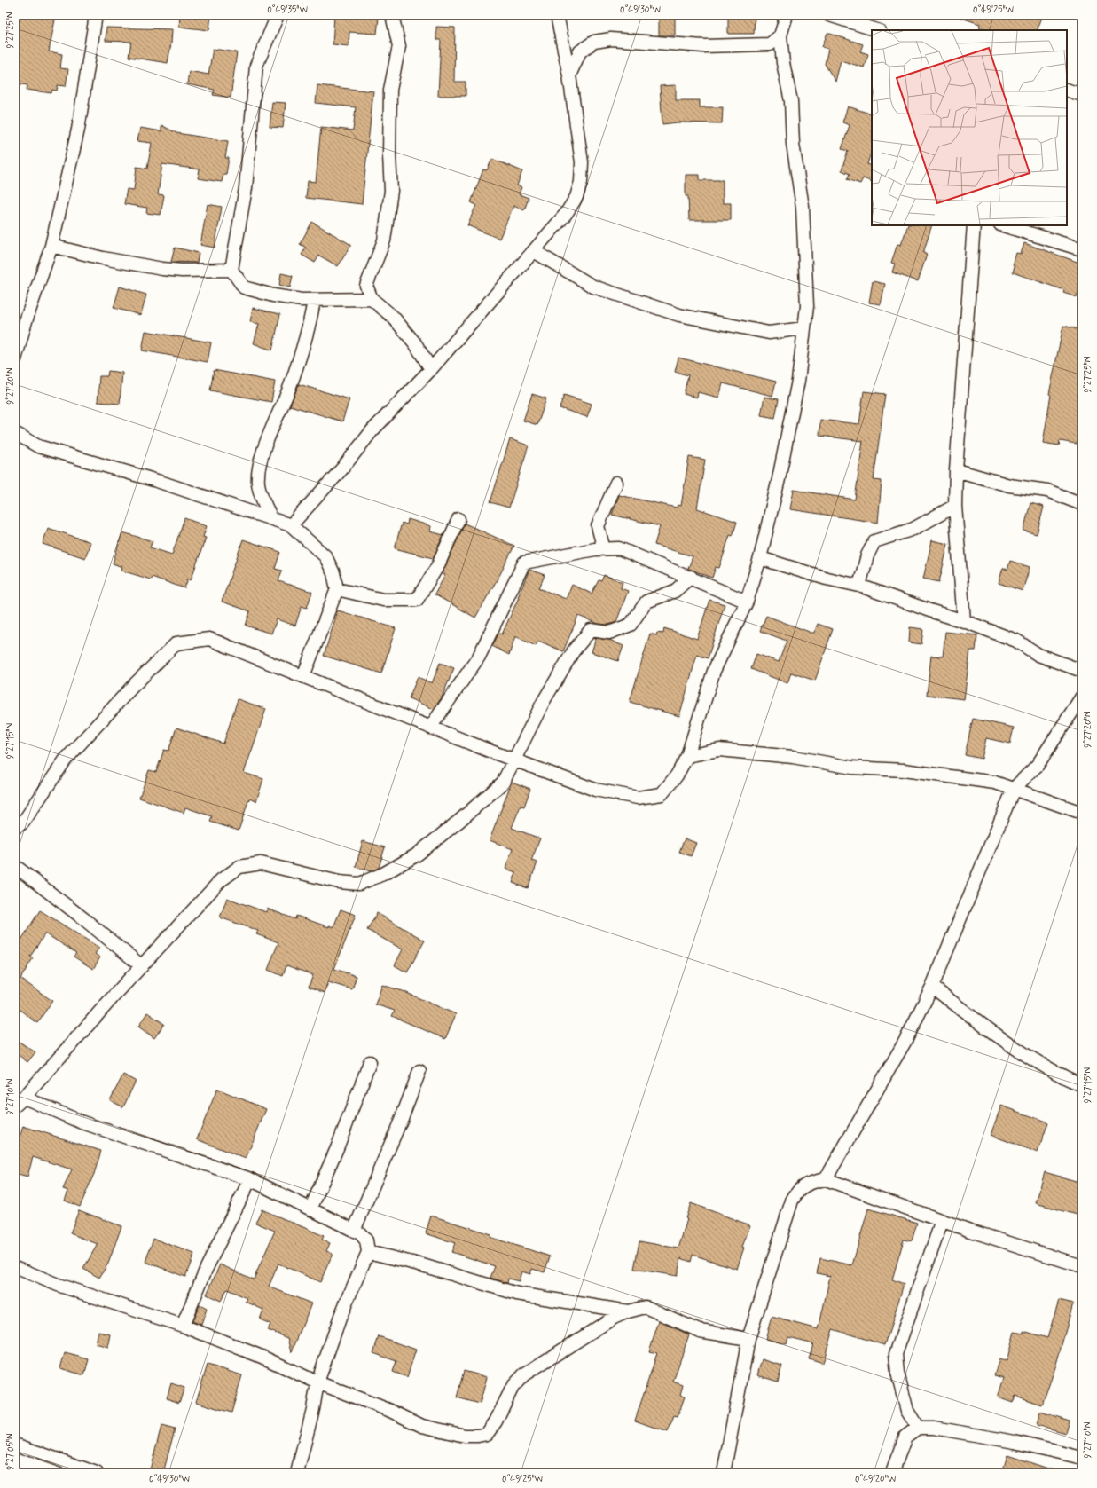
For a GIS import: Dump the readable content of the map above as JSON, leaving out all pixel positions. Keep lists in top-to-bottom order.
{
  "coordinates": [
    "0°49'35\"W",
    "0°49'30\"W",
    "0°49'25\"W",
    "9°27'25\"N",
    "9°27'20\"N",
    "9°27'15\"N",
    "9°27'10\"N",
    "9°27'05\"N",
    "0°49'20\"W"
  ]
}
